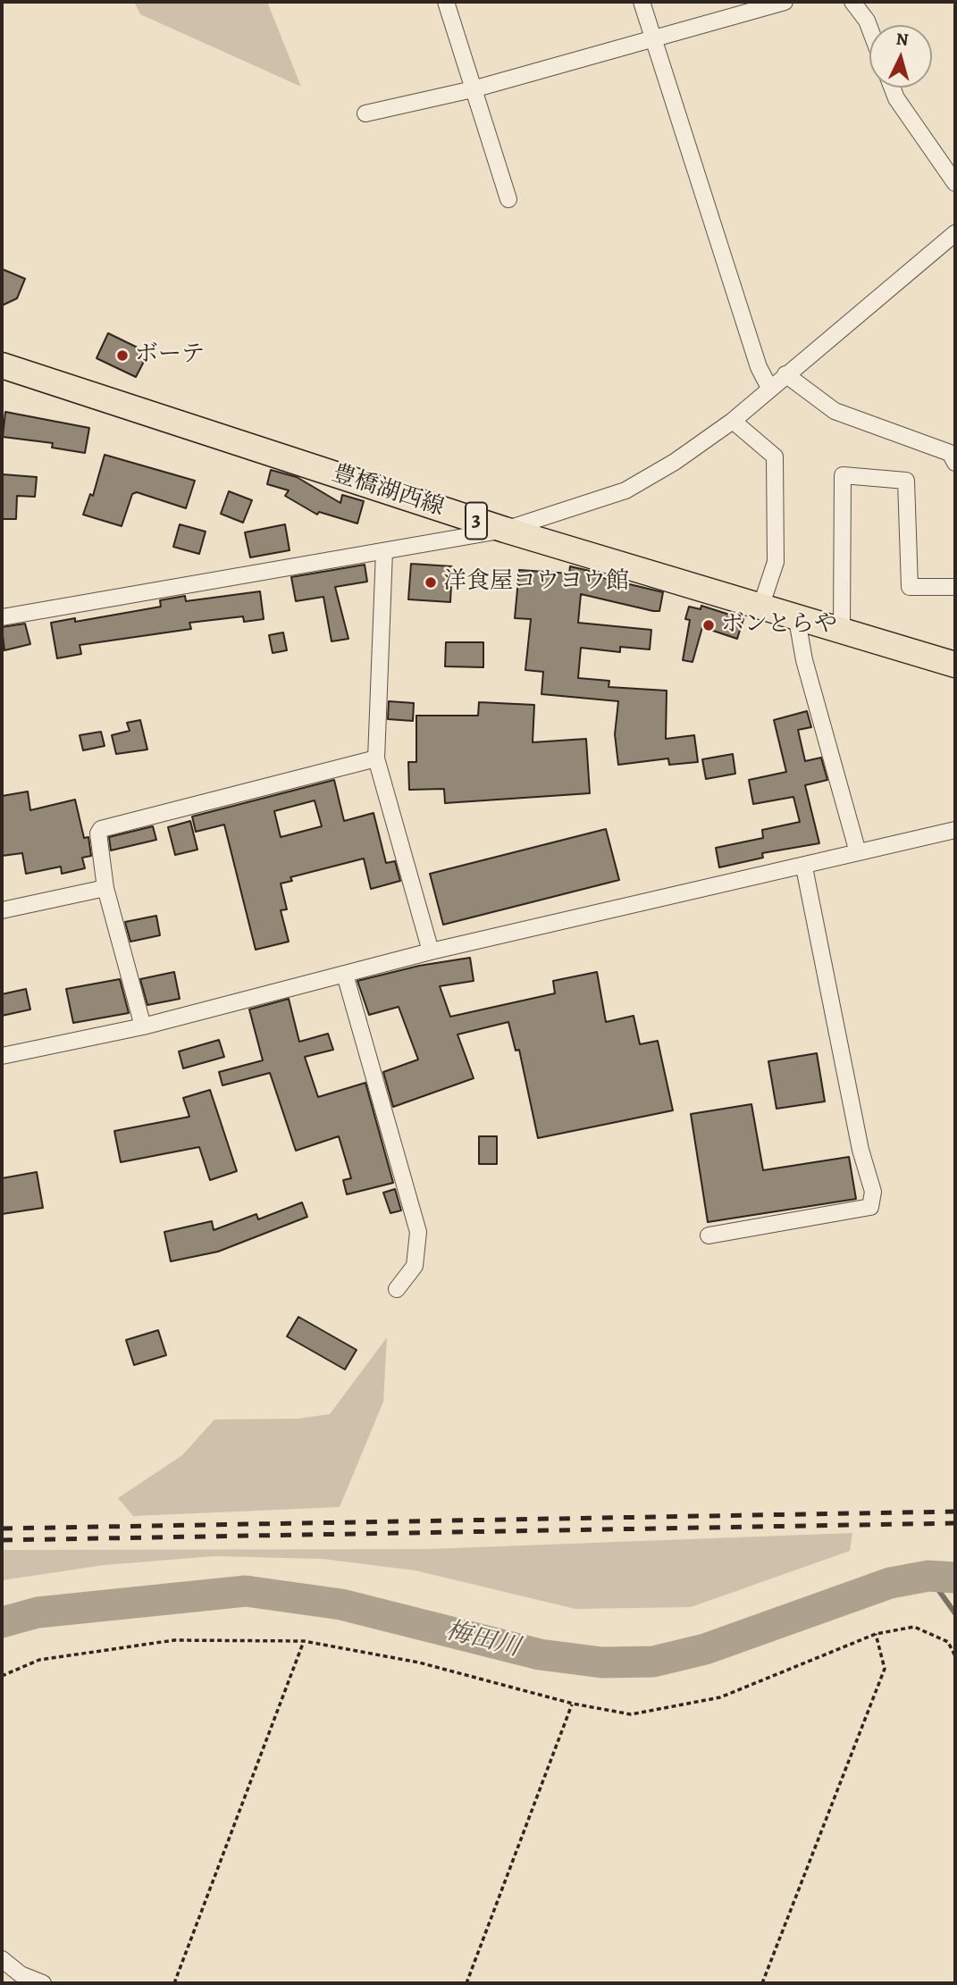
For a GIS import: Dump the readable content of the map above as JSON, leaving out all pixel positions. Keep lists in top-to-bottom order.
{
  "streets": {
    "main road": ["豊橋湖西線", "3"]
  },
  "water": ["梅田川"],
  "places": ["ボーテ", "洋食屋コウヨウ館", "ボンとらや"],
  "north": "top"
}
